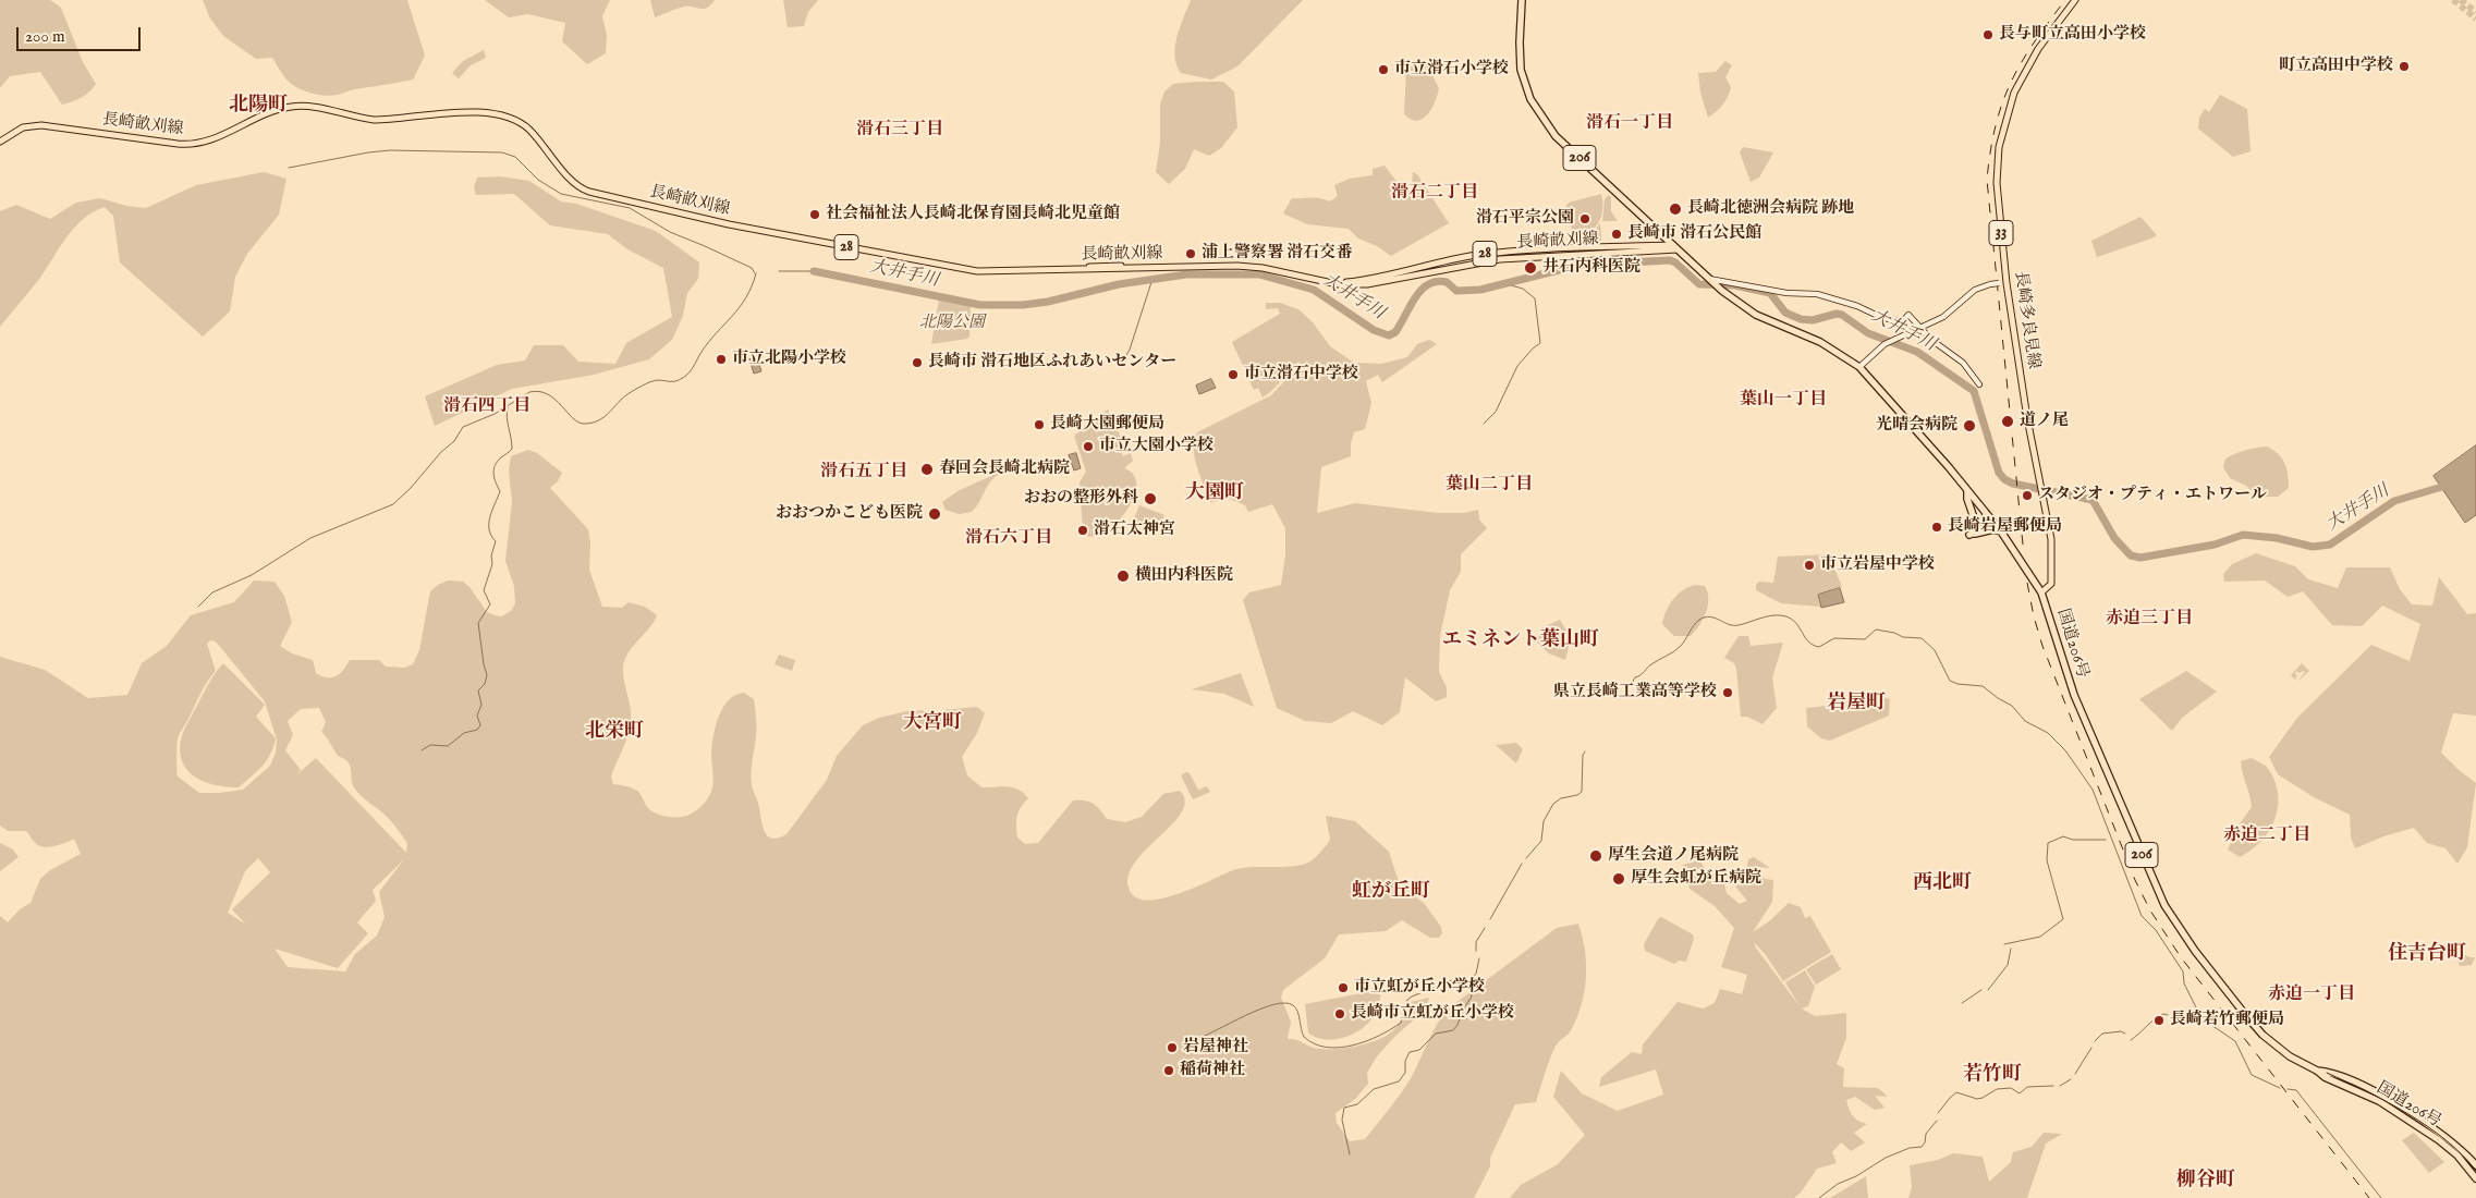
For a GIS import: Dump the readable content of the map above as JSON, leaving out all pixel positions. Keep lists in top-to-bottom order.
{
  "streets": {
    "highway": ["206", "国道206号"],
    "main road": [
      "長崎畝刈線",
      "33",
      "28",
      "長崎多良見線"
    ]
  },
  "crossings": [
    ["長崎畝刈線", "206"],
    ["206", "国道206号"],
    ["長崎多良見線", "国道206号"]
  ],
  "districts": [
    "北陽町",
    "滑石一丁目",
    "滑石三丁目",
    "滑石二丁目",
    "葉山一丁目",
    "滑石四丁目",
    "滑石五丁目",
    "葉山二丁目",
    "大園町",
    "滑石六丁目",
    "赤迫三丁目",
    "エミネント葉山町",
    "岩屋町",
    "大宮町",
    "北栄町",
    "赤迫二丁目",
    "西北町",
    "虹が丘町",
    "住吉台町",
    "赤迫一丁目",
    "若竹町",
    "柳谷町"
  ],
  "water": ["大井手川"],
  "parks": ["北陽公園"],
  "places": [
    "長与町立高田小学校",
    "町立高田中学校",
    "市立滑石小学校",
    "長崎北徳洲会病院 跡地",
    "社会福祉法人長崎北保育園長崎北児童館",
    "滑石平宗公園",
    "長崎市 滑石公民館",
    "浦上警察署 滑石交番",
    "井石内科医院",
    "市立北陽小学校",
    "長崎市 滑石地区ふれあいセンター",
    "市立滑石中学校",
    "道ノ尾",
    "長崎大園郵便局",
    "光晴会病院",
    "市立大園小学校",
    "春回会長崎北病院",
    "スタジオ・プティ・エトワール",
    "おおの整形外科",
    "おおつかこども医院",
    "長崎岩屋郵便局",
    "滑石太神宮",
    "市立岩屋中学校",
    "横田内科医院",
    "県立長崎工業高等学校",
    "厚生会道ノ尾病院",
    "厚生会虹が丘病院",
    "市立虹が丘小学校",
    "長崎市立虹が丘小学校",
    "長崎若竹郵便局",
    "岩屋神社",
    "稲荷神社"
  ],
  "scale_bar": "200 m"
}
